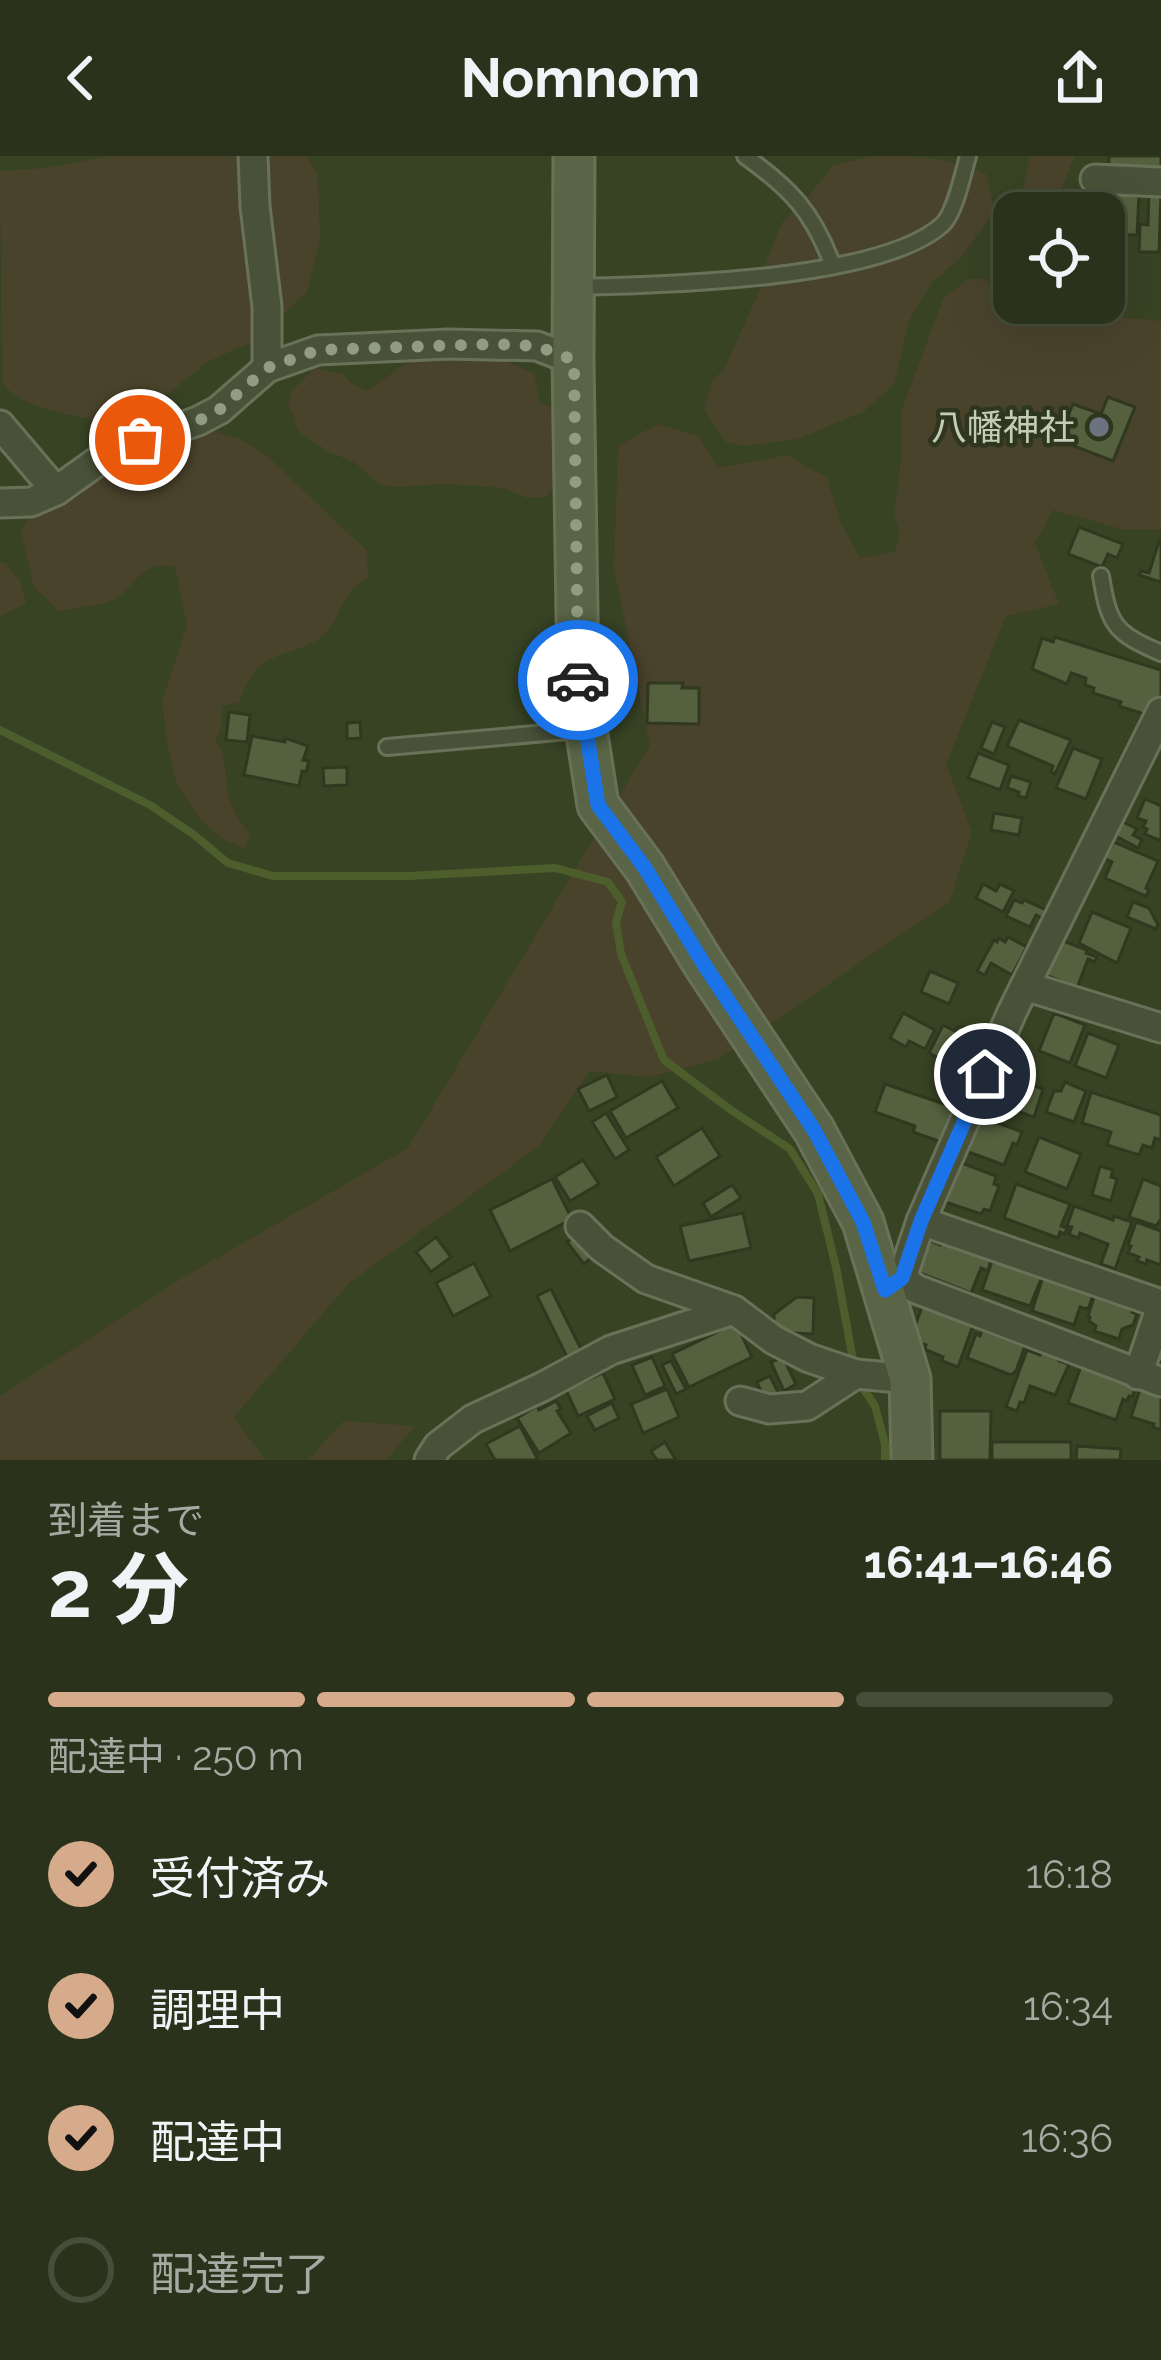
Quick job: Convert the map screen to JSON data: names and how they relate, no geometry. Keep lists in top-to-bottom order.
{
  "places": ["八幡神社"],
  "page": {
    "header": "Nomnom",
    "heading": ["2 分", "到着まで", "16:41–16:46"],
    "bar": "配達中 · 250 m",
    "list": [
      ["受付済み", "16:18"],
      ["調理中", "16:34"],
      ["配達中", "16:36"],
      "配達完了"
    ]
  }
}
